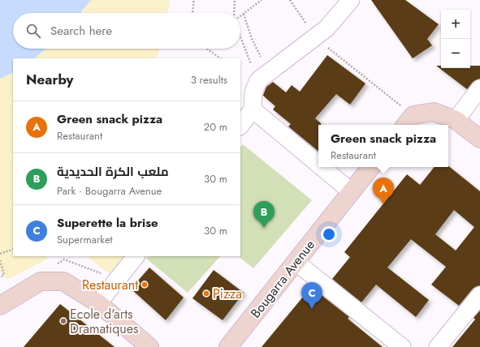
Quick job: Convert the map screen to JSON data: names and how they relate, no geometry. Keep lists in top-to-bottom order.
{
  "streets": {
    "main road": ["Bougarra Avenue"]
  },
  "places": ["Restaurant", "Pizza", "Ecole d'arts Dramatiques"],
  "page": {
    "map_buttons": ["+", "−"],
    "search": "Search here",
    "heading": ["Nearby", "3 results"],
    "list": [
      {
        "mark": "A",
        "name": "Green snack pizza",
        "note": "Restaurant",
        "value": "20 m"
      },
      {
        "mark": "B",
        "name": "ملعب الكرة الحديدية",
        "note": "Park · Bougarra Avenue",
        "value": "30 m"
      },
      {
        "mark": "C",
        "name": "Superette la brise",
        "note": "Supermarket",
        "value": "30 m"
      }
    ],
    "popup": ["Green snack pizza", "Restaurant"],
    "pins": ["A", "B", "C"]
  }
}
